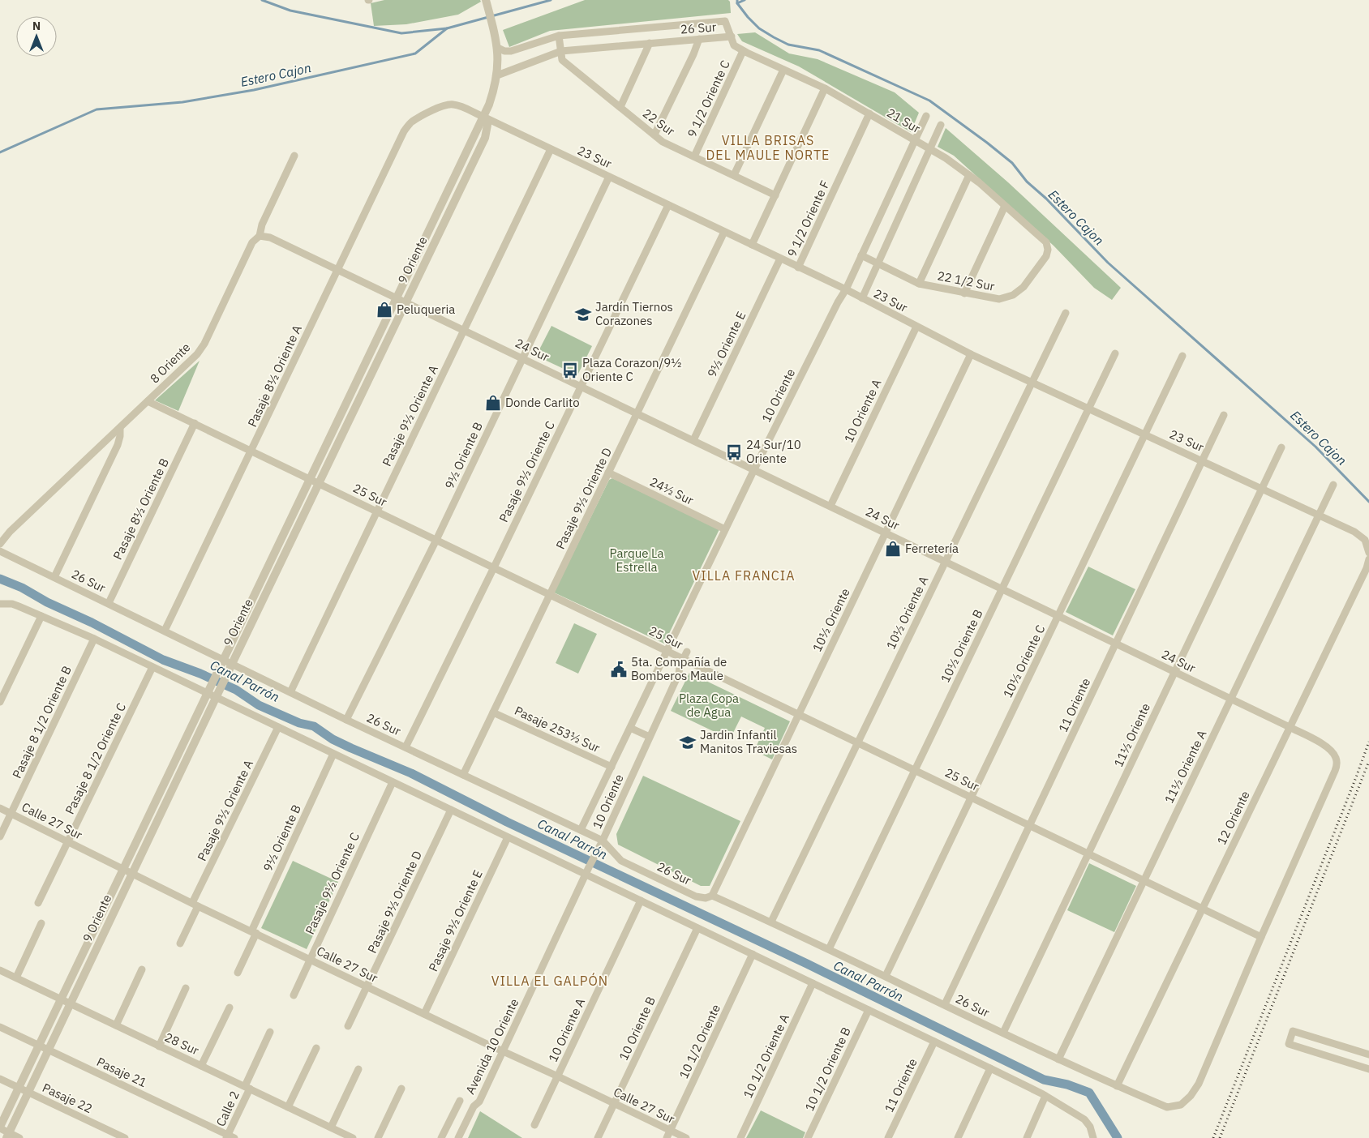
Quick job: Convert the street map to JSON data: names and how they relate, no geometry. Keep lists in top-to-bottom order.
{
  "streets": {
    "street": [
      "26 Sur",
      "9 1/2 Oriente C",
      "21 Sur",
      "22 Sur",
      "23 Sur",
      "9 1/2 Oriente F",
      "9 Oriente",
      "22 1/2 Sur",
      "9½ Oriente E",
      "24 Sur",
      "8 Oriente",
      "Pasaje 8½ Oriente A",
      "10 Oriente",
      "10 Oriente A",
      "Pasaje 9½ Oriente A",
      "9½ Oriente B",
      "Pasaje 9½ Oriente C",
      "24½ Sur",
      "25 Sur",
      "Pasaje 9½ Oriente D",
      "Pasaje 8½ Oriente B",
      "10½ Oriente A",
      "10½ Oriente",
      "10½ Oriente B",
      "10½ Oriente C",
      "11 Oriente",
      "Pasaje 8 1/2 Oriente B",
      "Pasaje 253½ Sur",
      "11½ Oriente",
      "Pasaje 8 1/2 Oriente C",
      "11½ Oriente A",
      "12 Oriente",
      "Calle 27 Sur",
      "Pasaje 9½ Oriente E",
      "10 Oriente B",
      "10 1/2 Oriente",
      "28 Sur",
      "Avenida 10 Oriente",
      "10 1/2 Oriente A",
      "10 1/2 Oriente B",
      "Pasaje 21",
      "Pasaje 22",
      "Calle 2"
    ]
  },
  "crossings": [
    ["26 Sur", "21 Sur"],
    ["26 Sur", "22 Sur"],
    ["26 Sur", "9 Oriente"],
    ["26 Sur", "24 Sur"],
    ["26 Sur", "Pasaje 8½ Oriente A"],
    ["26 Sur", "10 Oriente"],
    ["26 Sur", "Pasaje 9½ Oriente A"],
    ["26 Sur", "9½ Oriente B"],
    ["26 Sur", "Pasaje 9½ Oriente C"],
    ["26 Sur", "25 Sur"],
    ["26 Sur", "Pasaje 9½ Oriente D"],
    ["26 Sur", "Pasaje 8½ Oriente B"],
    ["26 Sur", "10½ Oriente A"],
    ["26 Sur", "10½ Oriente"],
    ["26 Sur", "10½ Oriente B"],
    ["26 Sur", "10½ Oriente C"],
    ["26 Sur", "11 Oriente"],
    ["26 Sur", "11½ Oriente"],
    ["26 Sur", "11½ Oriente A"],
    ["26 Sur", "12 Oriente"],
    ["9 1/2 Oriente C", "21 Sur"],
    ["9 1/2 Oriente C", "22 Sur"],
    ["21 Sur", "9 1/2 Oriente F"],
    ["21 Sur", "22 1/2 Sur"],
    ["21 Sur", "10 Oriente"],
    ["23 Sur", "9 1/2 Oriente F"],
    ["23 Sur", "9 Oriente"],
    ["23 Sur", "9½ Oriente E"],
    ["23 Sur", "Pasaje 8½ Oriente A"],
    ["23 Sur", "10 Oriente"],
    ["23 Sur", "10 Oriente A"],
    ["23 Sur", "Pasaje 9½ Oriente A"],
    ["23 Sur", "9½ Oriente B"],
    ["23 Sur", "Pasaje 9½ Oriente C"],
    ["23 Sur", "Pasaje 9½ Oriente D"],
    ["23 Sur", "10½ Oriente A"],
    ["23 Sur", "10½ Oriente"],
    ["23 Sur", "10½ Oriente B"],
    ["23 Sur", "10½ Oriente C"],
    ["23 Sur", "11 Oriente"],
    ["23 Sur", "11½ Oriente"],
    ["23 Sur", "11½ Oriente A"],
    ["9 Oriente", "24 Sur"],
    ["9 Oriente", "25 Sur"],
    ["9 Oriente", "Calle 27 Sur"],
    ["9 Oriente", "28 Sur"],
    ["9 Oriente", "Pasaje 21"],
    ["9 Oriente", "Pasaje 22"],
    ["22 1/2 Sur", "10 Oriente"],
    ["9½ Oriente E", "24 Sur"],
    ["24 Sur", "8 Oriente"],
    ["24 Sur", "Pasaje 8½ Oriente A"],
    ["24 Sur", "10 Oriente"],
    ["24 Sur", "10 Oriente A"],
    ["24 Sur", "Pasaje 9½ Oriente A"],
    ["24 Sur", "9½ Oriente B"],
    ["24 Sur", "Pasaje 9½ Oriente C"],
    ["24 Sur", "25 Sur"],
    ["24 Sur", "Pasaje 9½ Oriente D"],
    ["24 Sur", "10½ Oriente A"],
    ["24 Sur", "10½ Oriente"],
    ["24 Sur", "10½ Oriente B"],
    ["24 Sur", "10½ Oriente C"],
    ["24 Sur", "11 Oriente"],
    ["24 Sur", "11½ Oriente"],
    ["24 Sur", "11½ Oriente A"],
    ["24 Sur", "12 Oriente"],
    ["8 Oriente", "25 Sur"],
    ["Pasaje 8½ Oriente A", "25 Sur"],
    ["10 Oriente", "24½ Sur"],
    ["10 Oriente", "25 Sur"],
    ["10 Oriente", "Pasaje 253½ Sur"],
    ["10 Oriente", "Avenida 10 Oriente"],
    ["10 Oriente A", "Calle 27 Sur"],
    ["Pasaje 9½ Oriente A", "25 Sur"],
    ["Pasaje 9½ Oriente A", "Calle 27 Sur"],
    ["9½ Oriente B", "25 Sur"],
    ["9½ Oriente B", "Calle 27 Sur"],
    ["Pasaje 9½ Oriente C", "25 Sur"],
    ["Pasaje 9½ Oriente C", "Calle 27 Sur"],
    ["24½ Sur", "Pasaje 9½ Oriente D"],
    ["25 Sur", "Pasaje 9½ Oriente D"],
    ["25 Sur", "Pasaje 8½ Oriente B"],
    ["25 Sur", "10½ Oriente A"],
    ["25 Sur", "10½ Oriente"],
    ["25 Sur", "10½ Oriente B"],
    ["25 Sur", "10½ Oriente C"],
    ["25 Sur", "11 Oriente"],
    ["25 Sur", "11½ Oriente"],
    ["25 Sur", "11½ Oriente A"],
    ["25 Sur", "12 Oriente"],
    ["Pasaje 9½ Oriente D", "Pasaje 253½ Sur"],
    ["Pasaje 9½ Oriente D", "Calle 27 Sur"],
    ["Pasaje 8 1/2 Oriente B", "Calle 27 Sur"],
    ["Pasaje 8 1/2 Oriente C", "Calle 27 Sur"],
    ["Calle 27 Sur", "Pasaje 9½ Oriente E"],
    ["Calle 27 Sur", "10 Oriente B"],
    ["Calle 27 Sur", "10 1/2 Oriente"],
    ["Calle 27 Sur", "Avenida 10 Oriente"],
    ["28 Sur", "Calle 2"],
    ["Pasaje 21", "Calle 2"]
  ],
  "districts": ["VILLA BRISAS DEL MAULE NORTE", "VILLA FRANCIA", "VILLA EL GALPÓN"],
  "water": ["Estero Cajon", "Canal Parrón"],
  "parks": ["Parque La Estrella", "Plaza Copa de Agua"],
  "places": {
    "shop": ["Peluqueria", "Donde Carlito", "Ferretería"],
    "school or university": ["Jardín Tiernos Corazones", "Jardin Infantil Manitos Traviesas"],
    "bus stop": ["Plaza Corazon/9½ Oriente C", "24 Sur/10 Oriente"],
    "public building": ["5ta. Compañía de Bomberos Maule"]
  },
  "north": "top"
}
